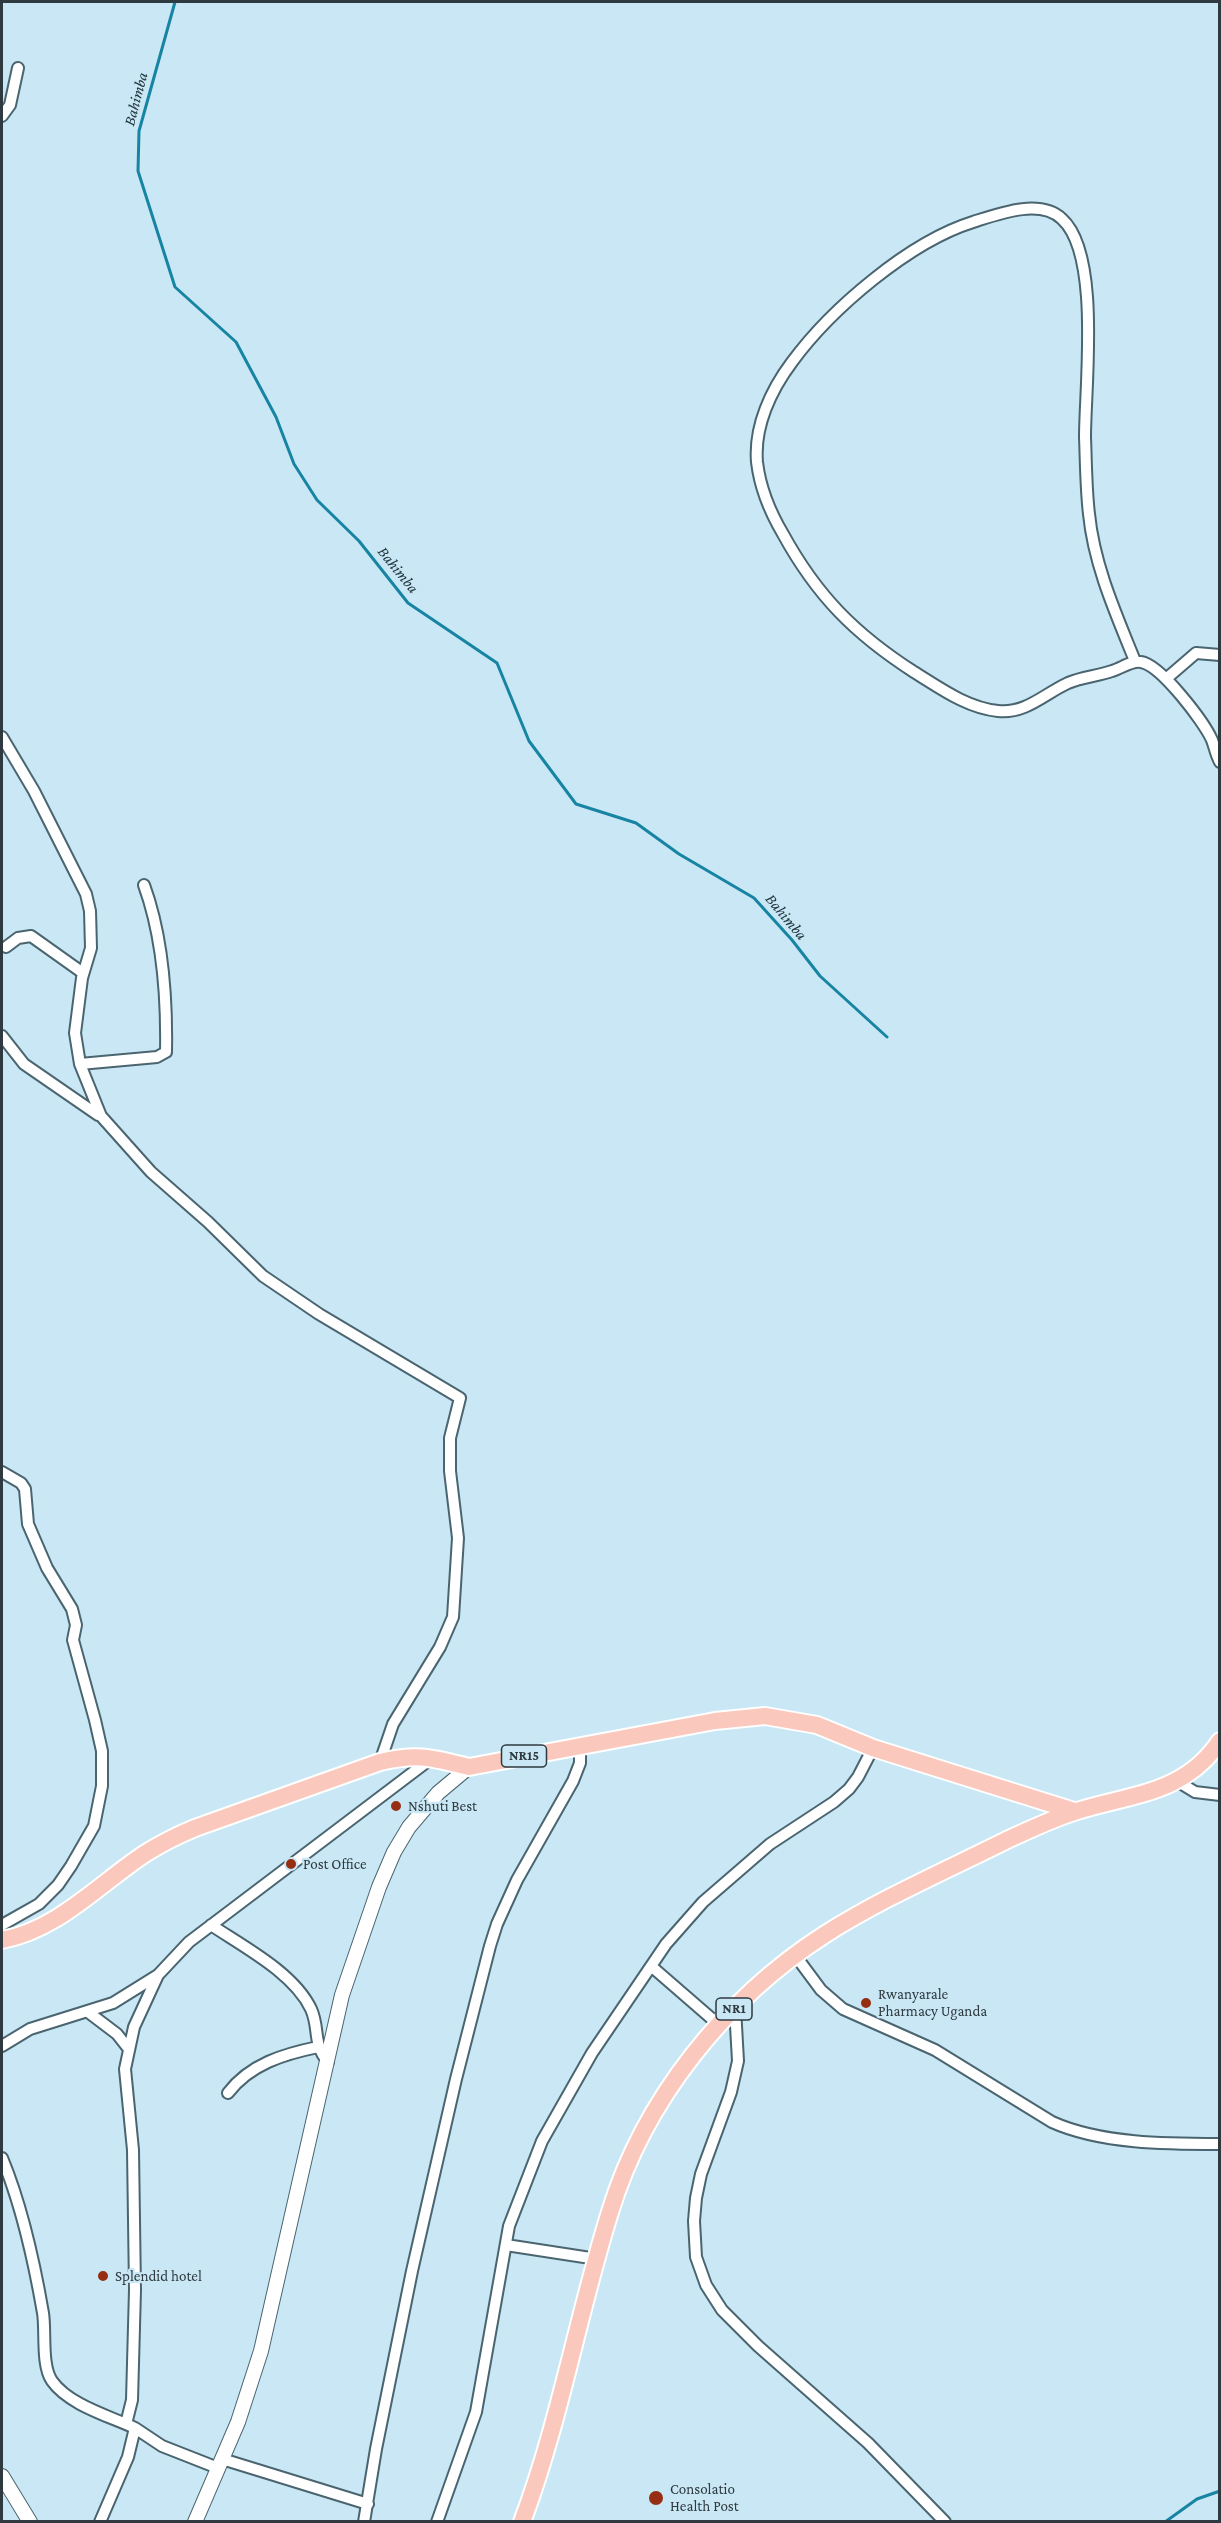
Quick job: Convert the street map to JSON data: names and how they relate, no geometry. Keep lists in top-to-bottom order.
{
  "streets": {
    "highway": ["NR15", "NR1"]
  },
  "crossings": [
    ["NR15", "NR1"]
  ],
  "water": ["Bahimba"],
  "places": [
    "Nshuti Best",
    "Post Office",
    "Rwanyarale Pharmacy Uganda",
    "Splendid hotel",
    "Consolatio Health Post"
  ]
}
